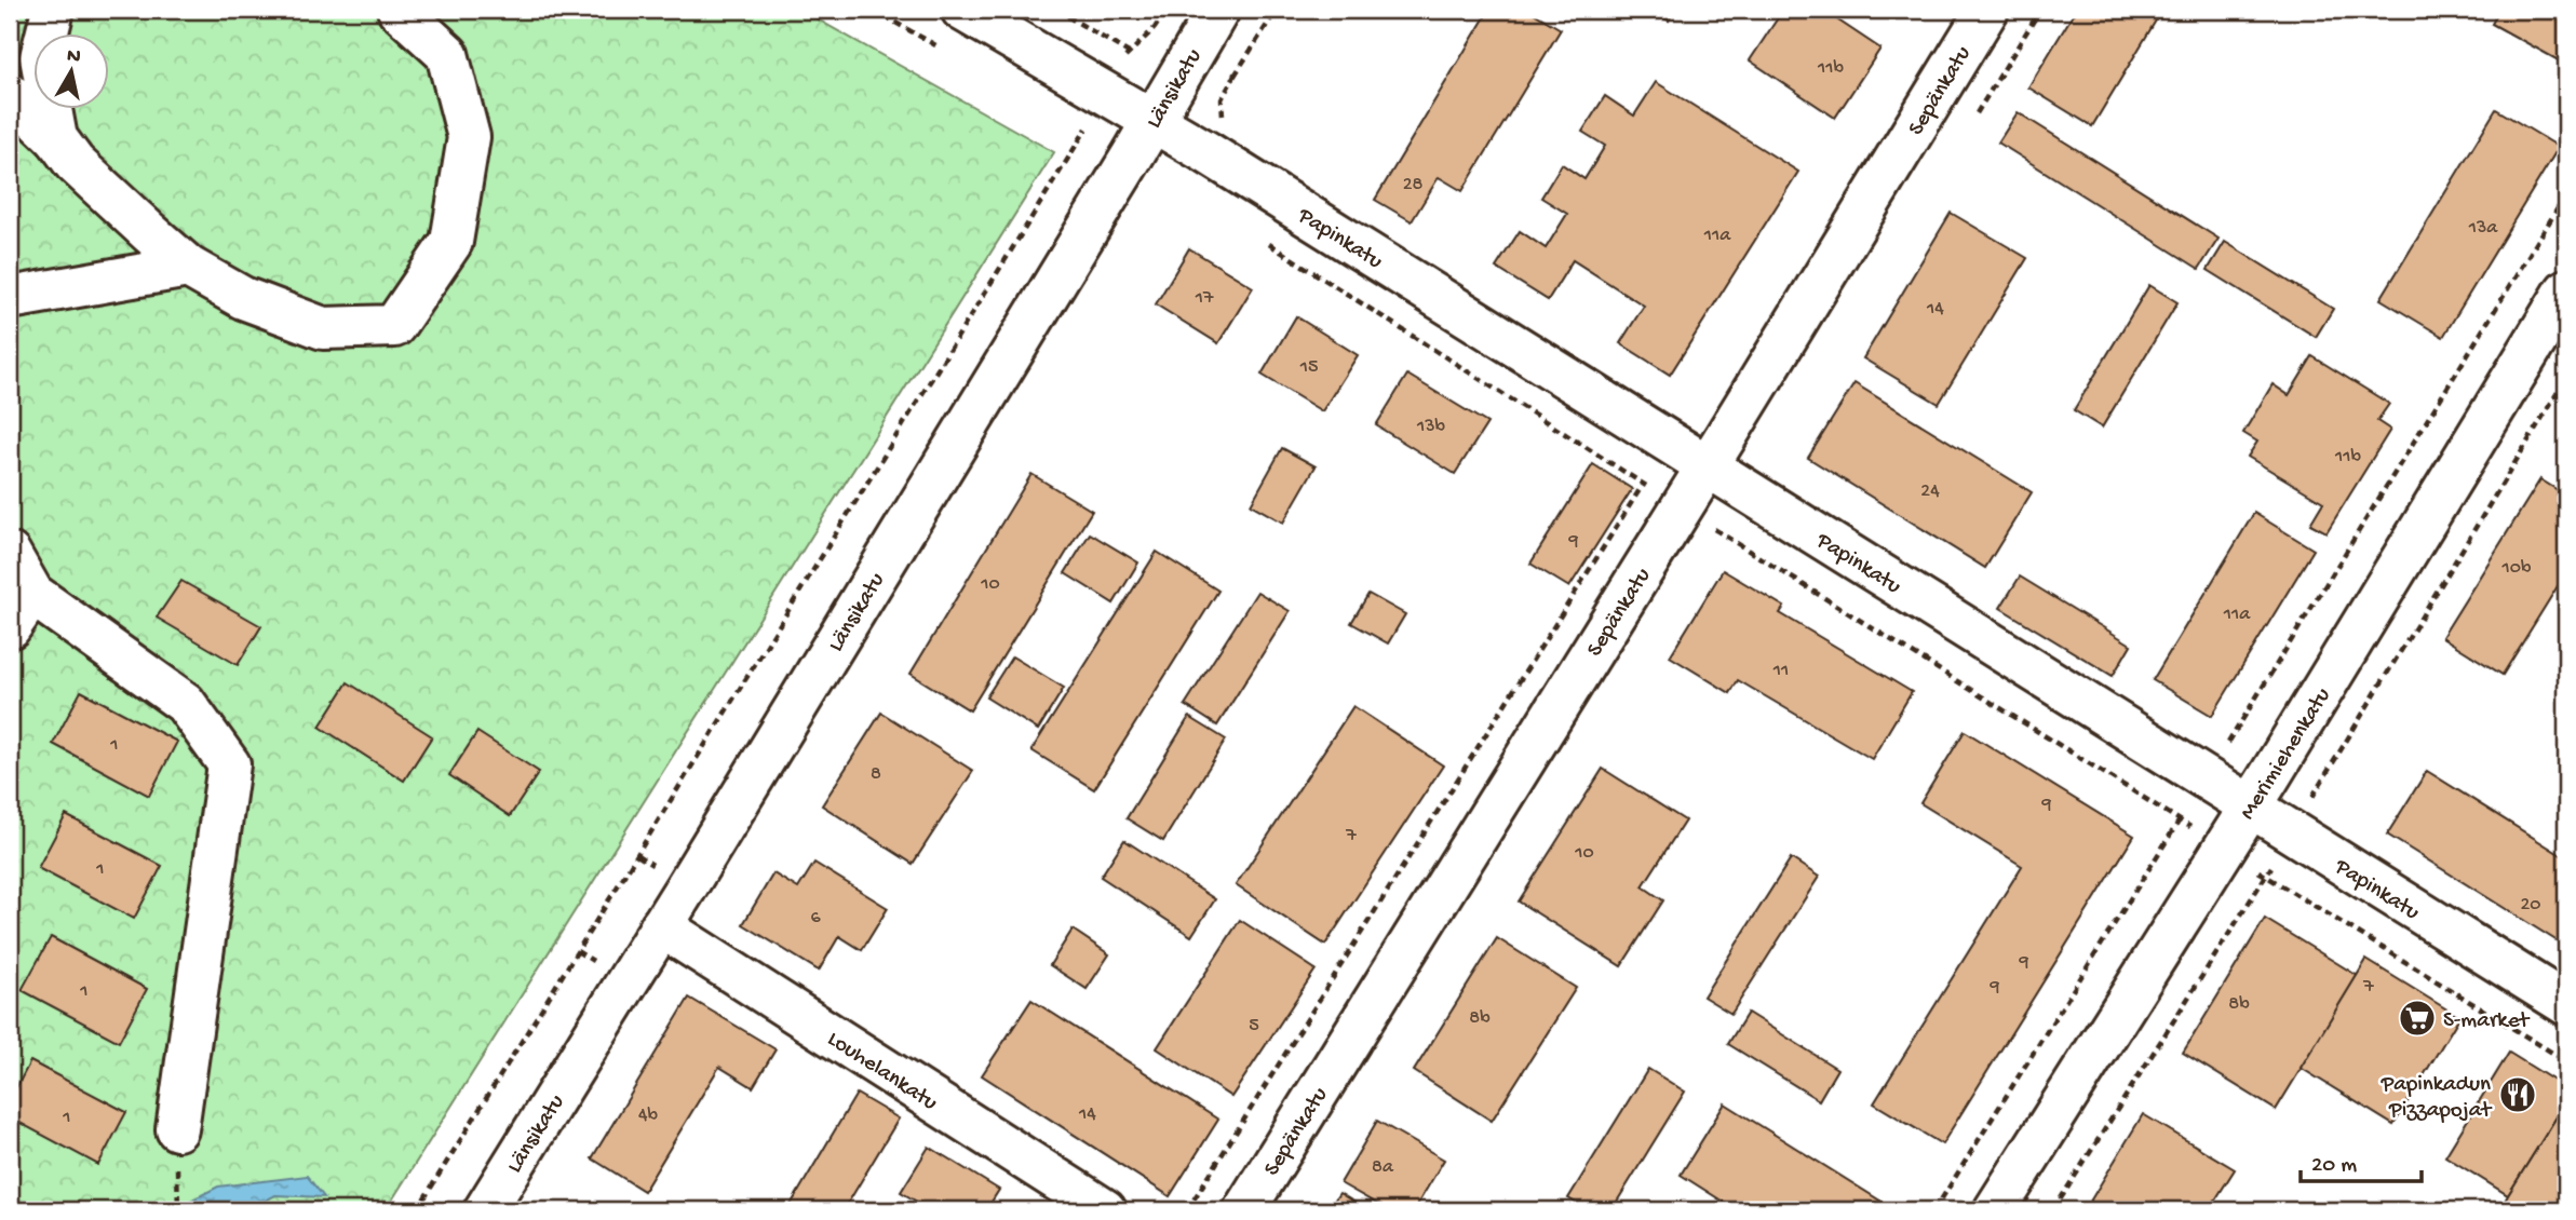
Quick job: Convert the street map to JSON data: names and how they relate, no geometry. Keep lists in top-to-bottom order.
{
  "streets": {
    "street": [
      "Länsikatu",
      "Sepänkatu",
      "Papinkatu",
      "Merimiehenkatu",
      "Louhelankatu"
    ]
  },
  "crossings": [
    ["Länsikatu", "Papinkatu"],
    ["Länsikatu", "Louhelankatu"],
    ["Sepänkatu", "Papinkatu"],
    ["Papinkatu", "Merimiehenkatu"]
  ],
  "places": {
    "supermarket": ["S-market"],
    "restaurant": ["Papinkadun Pizzapojat"]
  },
  "house_numbers": [
    "11b",
    "28",
    "13a",
    "11a",
    "17",
    "14",
    "15",
    "13b",
    "11b",
    "24",
    "9",
    "10b",
    "10",
    "11a",
    "11",
    "1",
    "8",
    "9",
    "7",
    "10",
    "1",
    "20",
    "6",
    "9",
    "9",
    "7",
    "1",
    "8b",
    "8b",
    "5",
    "14",
    "4b",
    "1",
    "8a"
  ],
  "scale_bar": "20 m",
  "north": "top"
}
